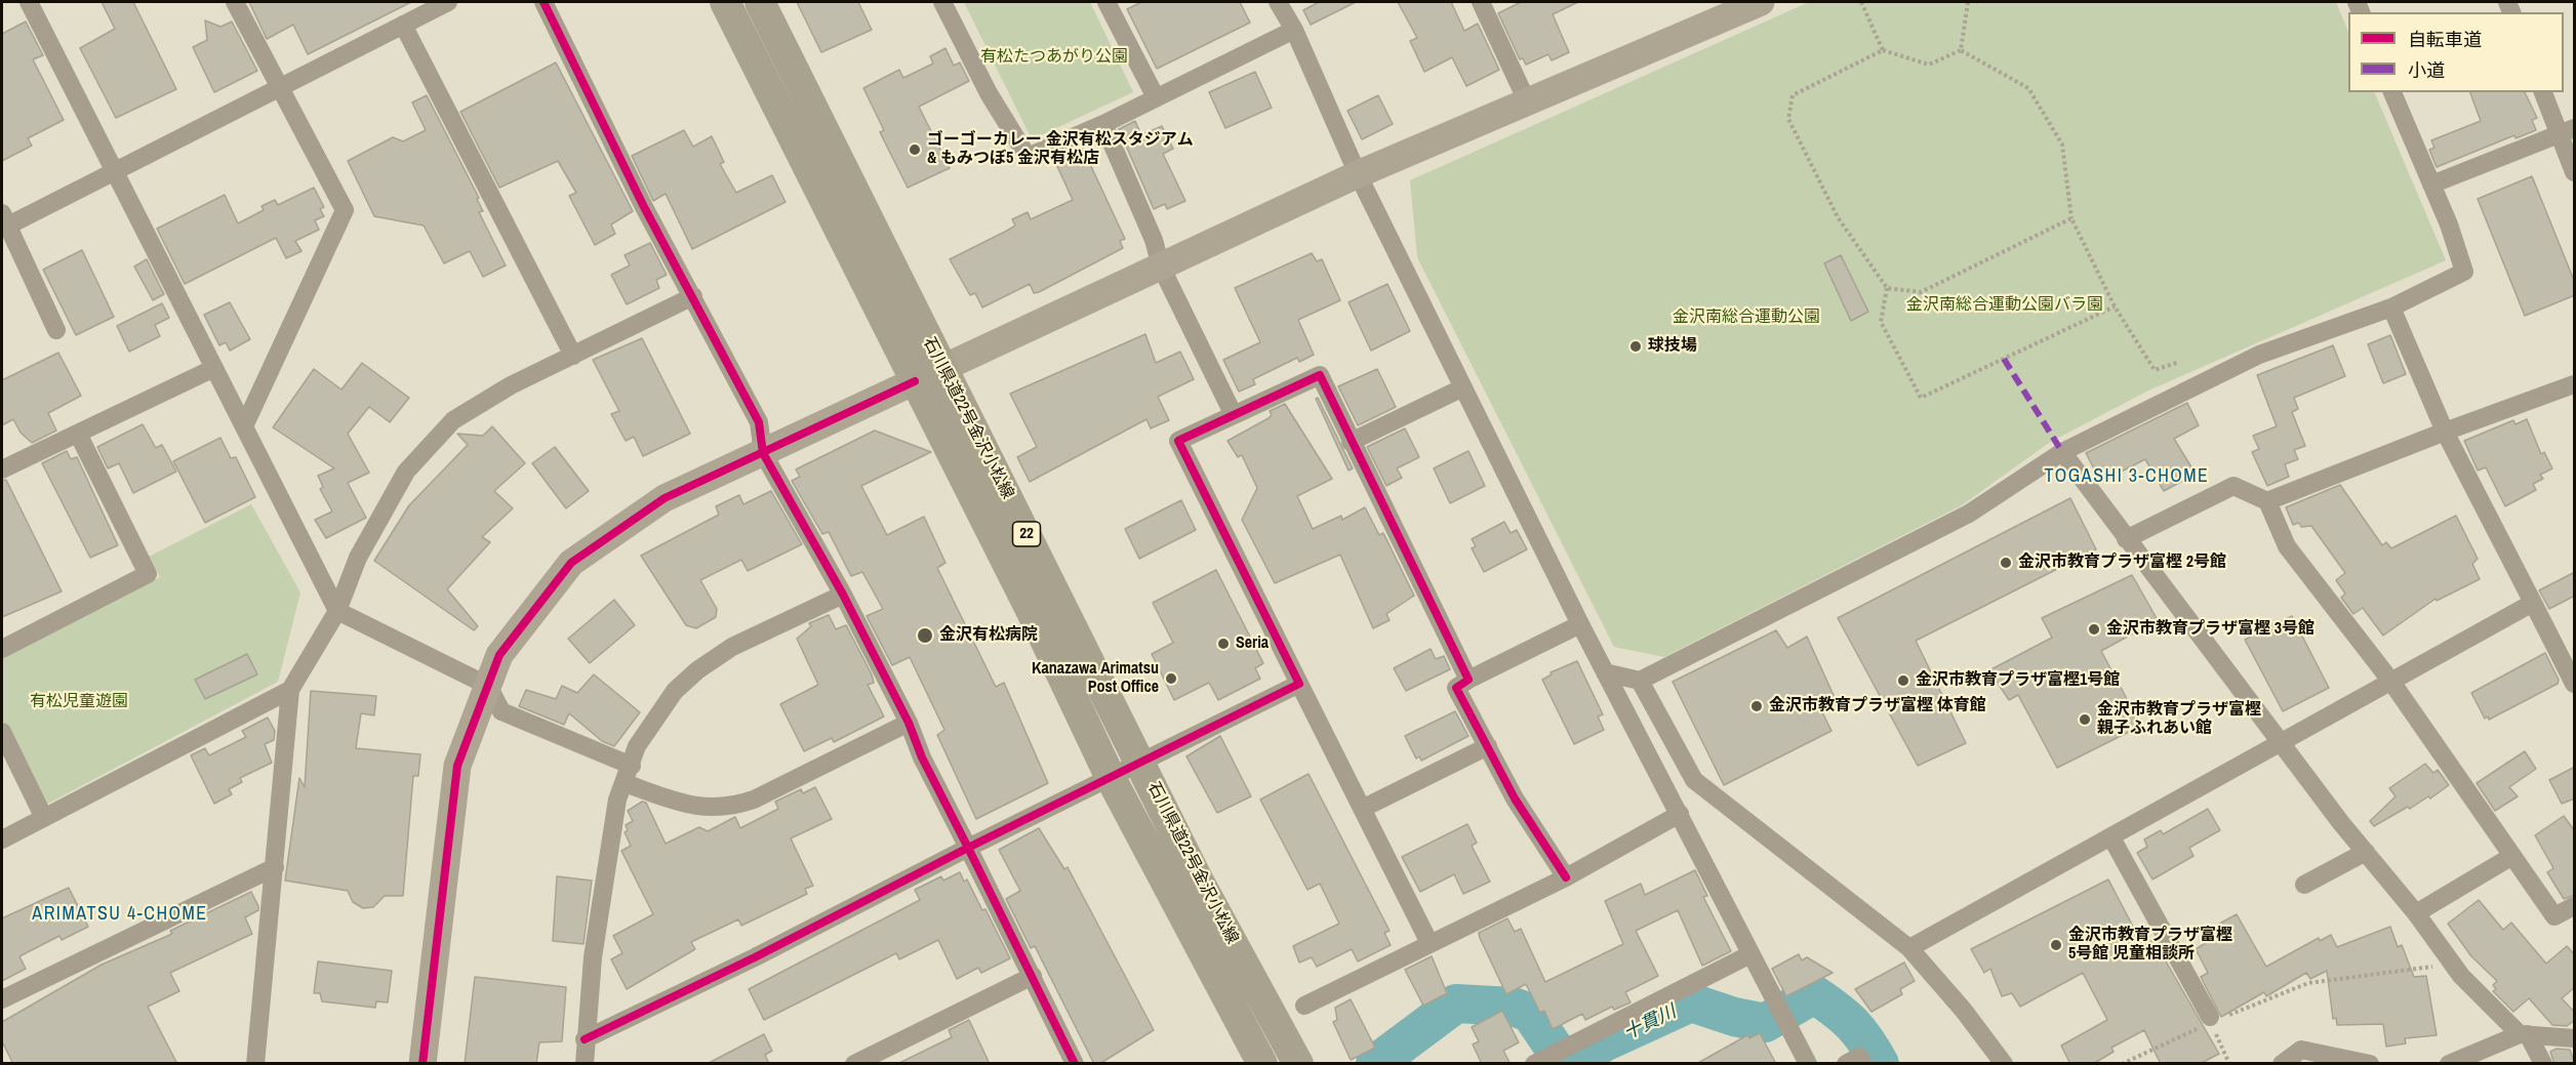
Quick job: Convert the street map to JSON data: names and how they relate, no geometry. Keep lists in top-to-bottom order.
{
  "streets": {
    "main road": ["石川県道22号金沢小松線", "22"]
  },
  "districts": ["TOGASHI 3-CHOME", "ARIMATSU 4-CHOME"],
  "water": ["十貫川"],
  "parks": [
    "有松たつあがり公園",
    "金沢南総合運動公園バラ園",
    "金沢南総合運動公園",
    "有松児童遊園"
  ],
  "places": [
    "ゴーゴーカレー 金沢有松スタジアム & もみつぼ5 金沢有松店",
    "球技場",
    "金沢市教育プラザ富樫 2号館",
    "金沢市教育プラザ富樫 3号館",
    "金沢有松病院",
    "Seria",
    "Kanazawa Arimatsu Post Office",
    "金沢市教育プラザ富樫1号館",
    "金沢市教育プラザ富樫 体育館",
    "金沢市教育プラザ富樫 親子ふれあい館",
    "金沢市教育プラザ富樫 5号館 児童相談所"
  ],
  "legend": ["自転車道", "小道"]
}
